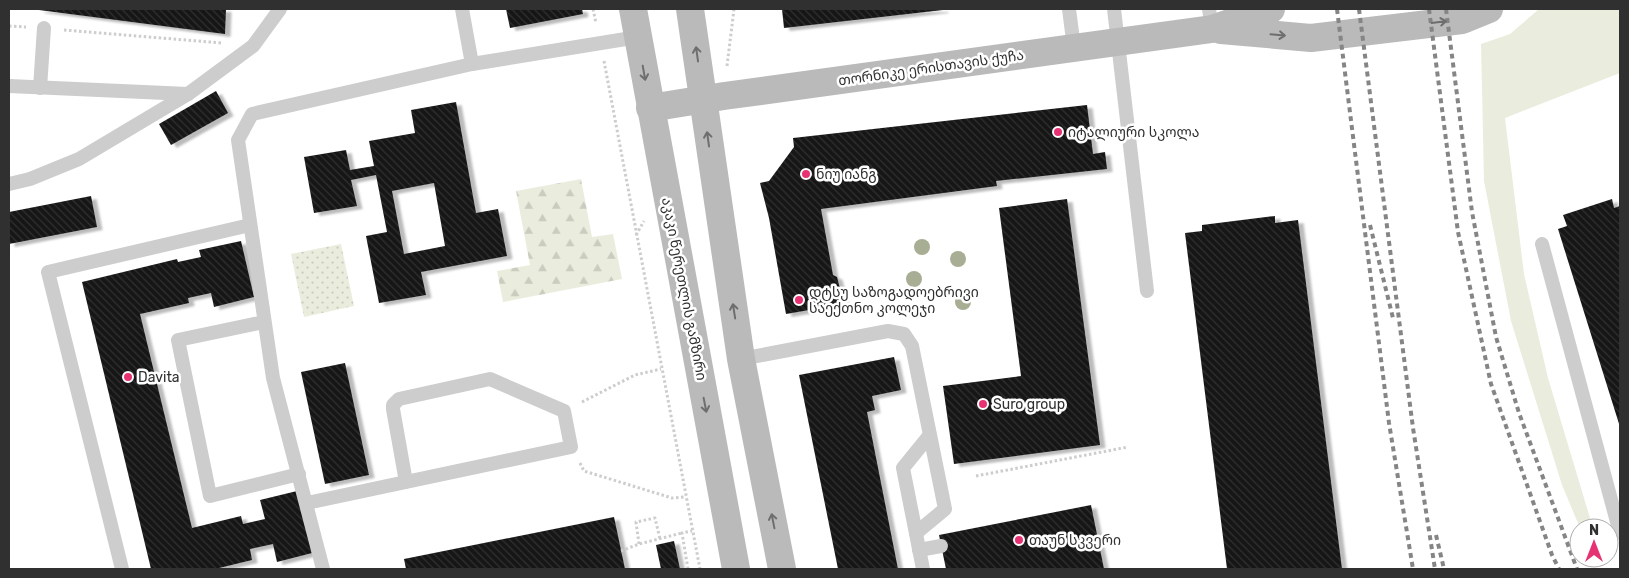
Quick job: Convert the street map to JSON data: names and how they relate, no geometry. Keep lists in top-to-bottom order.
{
  "streets": {
    "main road": ["თორნიკე ერისთავის ქუჩა", "აკაკი წერეთლის გამზირი"]
  },
  "crossings": [
    ["თორნიკე ერისთავის ქუჩა", "აკაკი წერეთლის გამზირი"]
  ],
  "places": [
    "იტალიური სკოლა",
    "ნიუ იანგ",
    "დტსუ საზოგადოებრივი საექთნო კოლეჯი",
    "Davita",
    "Suro group",
    "თაუნ სკვერი"
  ],
  "north": "top"
}
